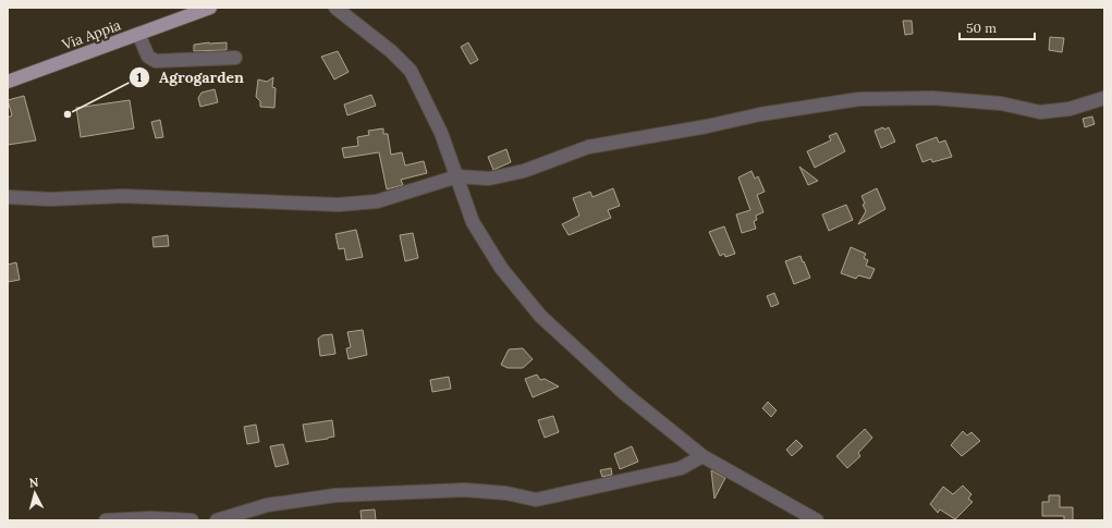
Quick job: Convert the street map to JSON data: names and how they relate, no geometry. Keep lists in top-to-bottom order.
{
  "streets": {
    "main road": ["Via Appia"]
  },
  "places": ["Agrogarden"],
  "scale_bar": "50 m",
  "north": "top"
}
